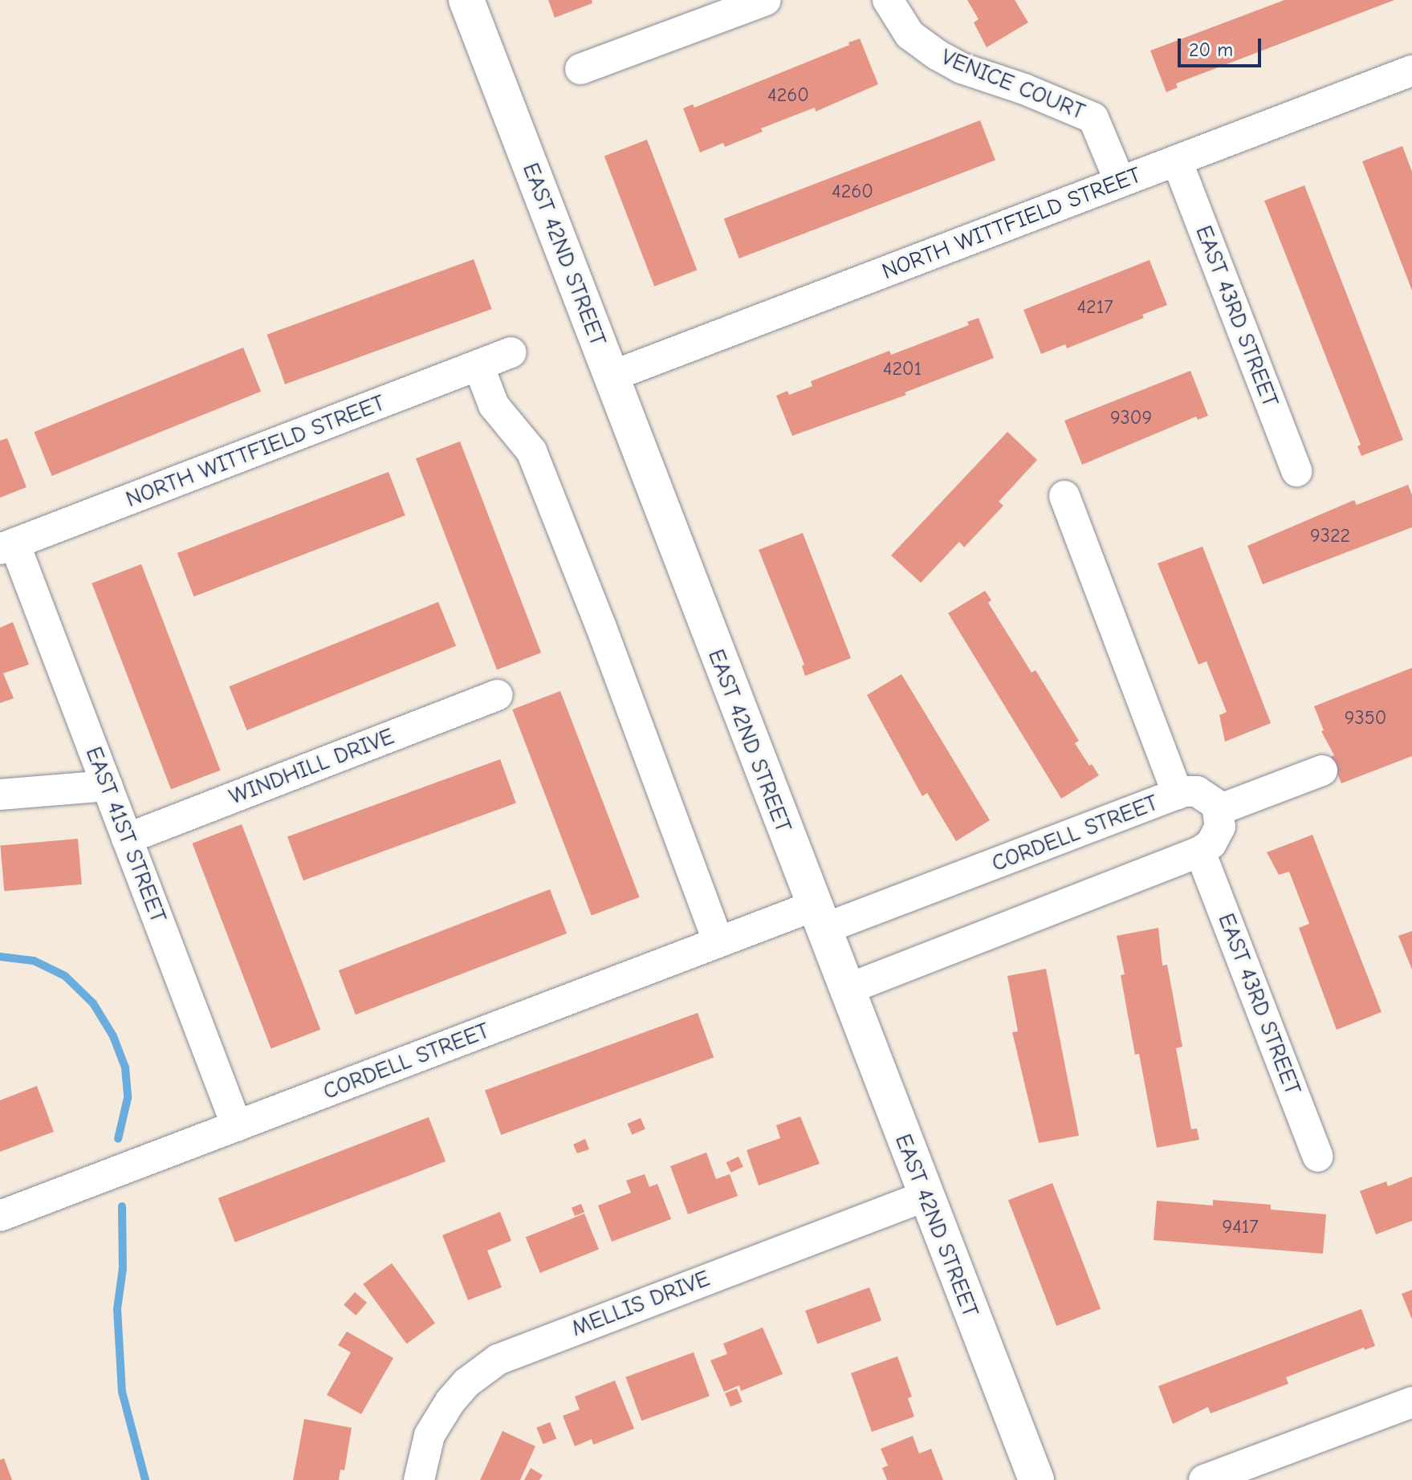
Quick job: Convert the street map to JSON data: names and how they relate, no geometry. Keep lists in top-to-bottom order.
{
  "streets": {
    "street": [
      "VENICE COURT",
      "NORTH WITTFIELD STREET",
      "EAST 42ND STREET",
      "EAST 43RD STREET",
      "WINDHILL DRIVE",
      "CORDELL STREET",
      "EAST 41ST STREET",
      "MELLIS DRIVE"
    ]
  },
  "crossings": [
    ["VENICE COURT", "NORTH WITTFIELD STREET"],
    ["NORTH WITTFIELD STREET", "EAST 42ND STREET"],
    ["NORTH WITTFIELD STREET", "EAST 43RD STREET"],
    ["NORTH WITTFIELD STREET", "EAST 41ST STREET"],
    ["EAST 42ND STREET", "CORDELL STREET"],
    ["EAST 42ND STREET", "MELLIS DRIVE"],
    ["WINDHILL DRIVE", "EAST 41ST STREET"],
    ["CORDELL STREET", "EAST 41ST STREET"]
  ],
  "house_numbers": [
    "4260",
    "4260",
    "4217",
    "4201",
    "9309",
    "9322",
    "9350",
    "9417"
  ],
  "scale_bar": "20 m"
}
